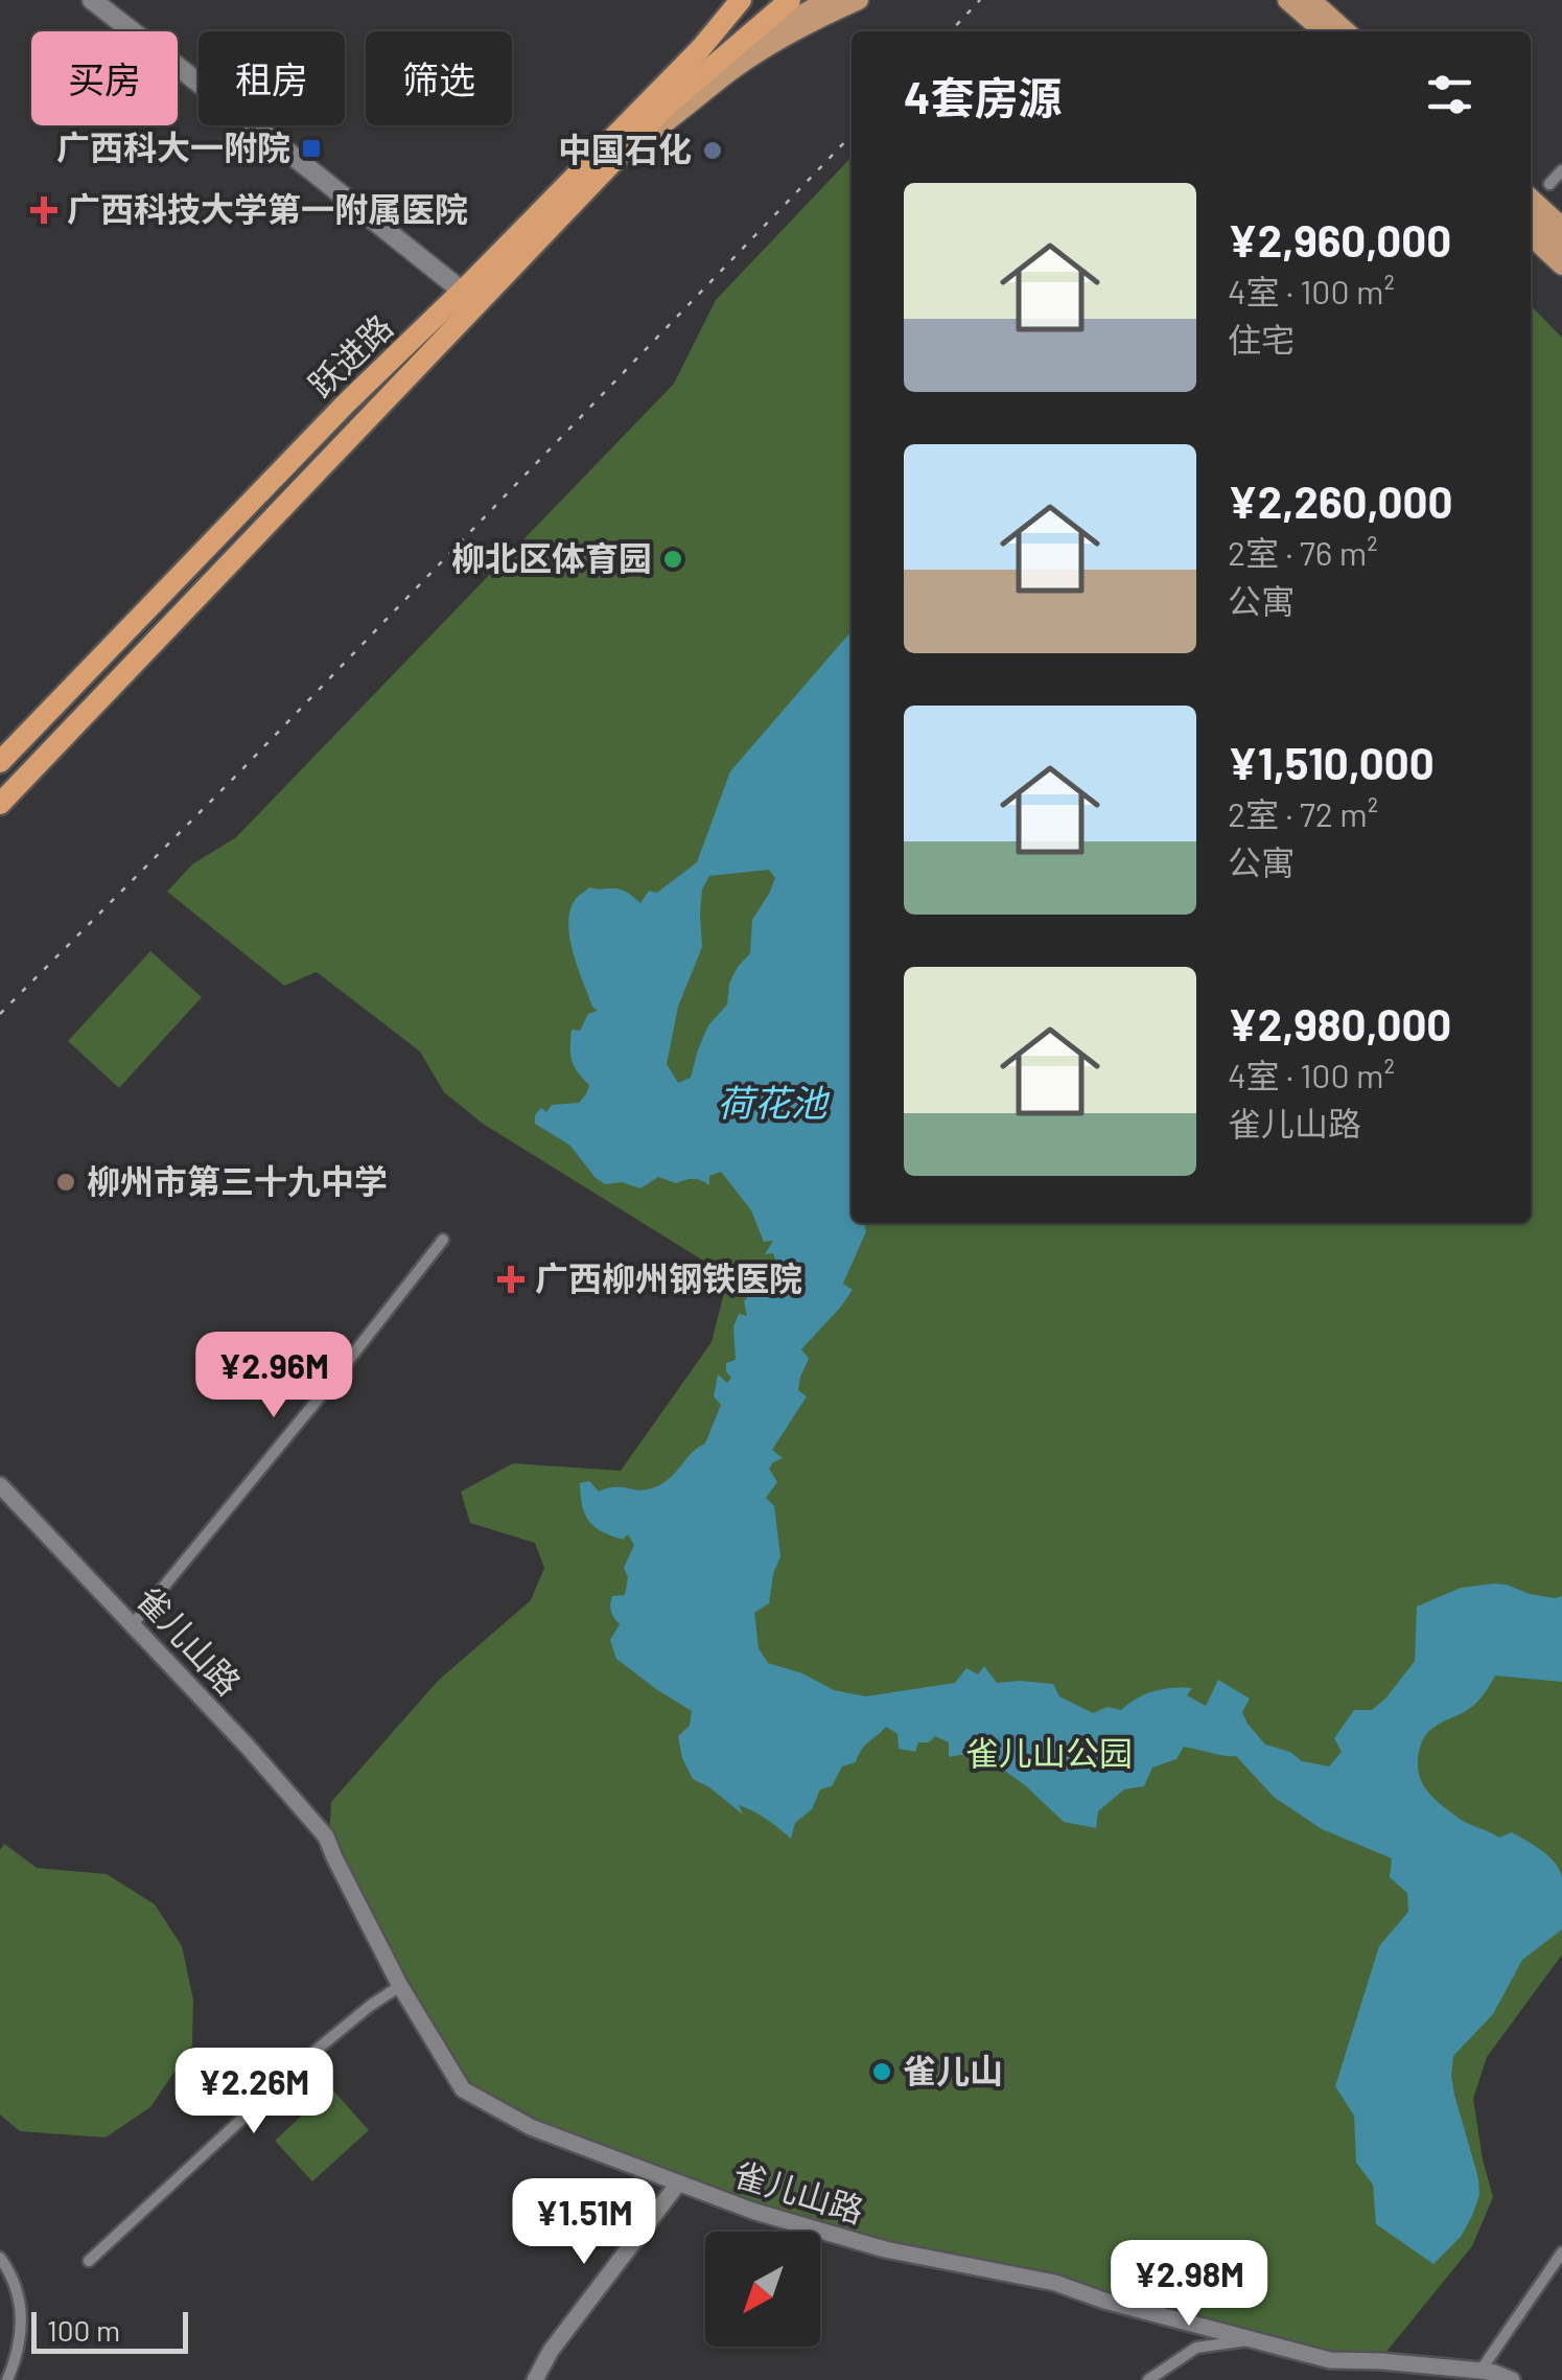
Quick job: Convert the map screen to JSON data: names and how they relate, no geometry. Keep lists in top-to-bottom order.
{
  "streets": {
    "highway": ["跃进路"],
    "street": ["雀儿山路"]
  },
  "water": ["荷花池"],
  "parks": ["雀儿山公园"],
  "places": {
    "transit": ["广西科大一附院"],
    "other": [
      "中国石化",
      "柳北区体育园",
      "柳州市第三十九中学",
      "雀儿山"
    ],
    "health": ["广西科技大学第一附属医院", "广西柳州钢铁医院"]
  },
  "scale_bar": "100 m",
  "north": "bottom left",
  "page": {
    "chip": ["买房", "租房", "筛选"],
    "heading": "4套房源",
    "list": [
      {
        "name": "¥2,960,000",
        "note": "4室 · 100 m² · 住宅"
      },
      {
        "name": "¥2,260,000",
        "note": "2室 · 76 m² · 公寓"
      },
      {
        "name": "¥1,510,000",
        "note": "2室 · 72 m² · 公寓"
      },
      {
        "name": "¥2,980,000",
        "note": "4室 · 100 m² · 雀儿山路"
      }
    ],
    "price": [
      "¥2.96M",
      "¥2.26M",
      "¥1.51M",
      "¥2.98M"
    ],
    "scale": "100 m"
  }
}
